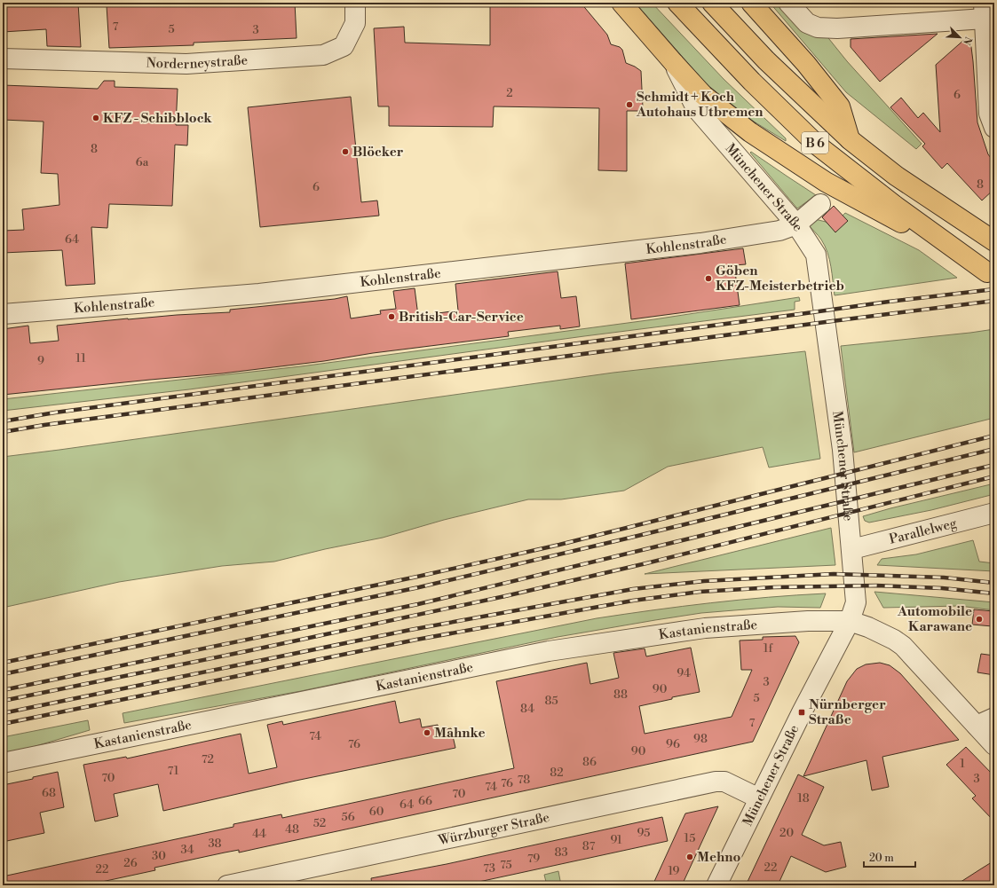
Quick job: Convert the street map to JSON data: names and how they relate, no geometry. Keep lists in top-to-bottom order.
{
  "streets": {
    "main road": ["B 6"],
    "street": [
      "Norderneystraße",
      "Münchener Straße",
      "Kohlenstraße",
      "Parallelweg",
      "Kastanienstraße",
      "Würzburger Straße"
    ]
  },
  "crossings": [
    ["B 6", "Münchener Straße"],
    ["Münchener Straße", "Kohlenstraße"],
    ["Münchener Straße", "Parallelweg"],
    ["Münchener Straße", "Kastanienstraße"],
    ["Münchener Straße", "Würzburger Straße"]
  ],
  "places": {
    "other": [
      "Schmidt + Koch Autohaus Utbremen",
      "KFZ - Schibblock",
      "Blöcker",
      "Göben KFZ-Meisterbetrieb",
      "British-Car-Service",
      "Automobile Karawane",
      "Mahnke",
      "Mehno"
    ],
    "transit": ["Nürnberger Straße"]
  },
  "house_numbers": [
    "7",
    "5",
    "3",
    "2",
    "6",
    "8",
    "6a",
    "8",
    "6",
    "64",
    "11",
    "9",
    "1f",
    "94",
    "3",
    "90",
    "88",
    "5",
    "85",
    "84",
    "7",
    "74",
    "98",
    "76",
    "96",
    "90",
    "72",
    "86",
    "1",
    "71",
    "82",
    "70",
    "3",
    "78",
    "76",
    "74",
    "68",
    "70",
    "18",
    "66",
    "64",
    "60",
    "56",
    "52",
    "48",
    "95",
    "20",
    "44",
    "15",
    "91",
    "38",
    "87",
    "34",
    "83",
    "30",
    "79",
    "26",
    "75",
    "22",
    "73",
    "22",
    "19"
  ],
  "scale_bar": "20 m",
  "north": "bottom right"
}
